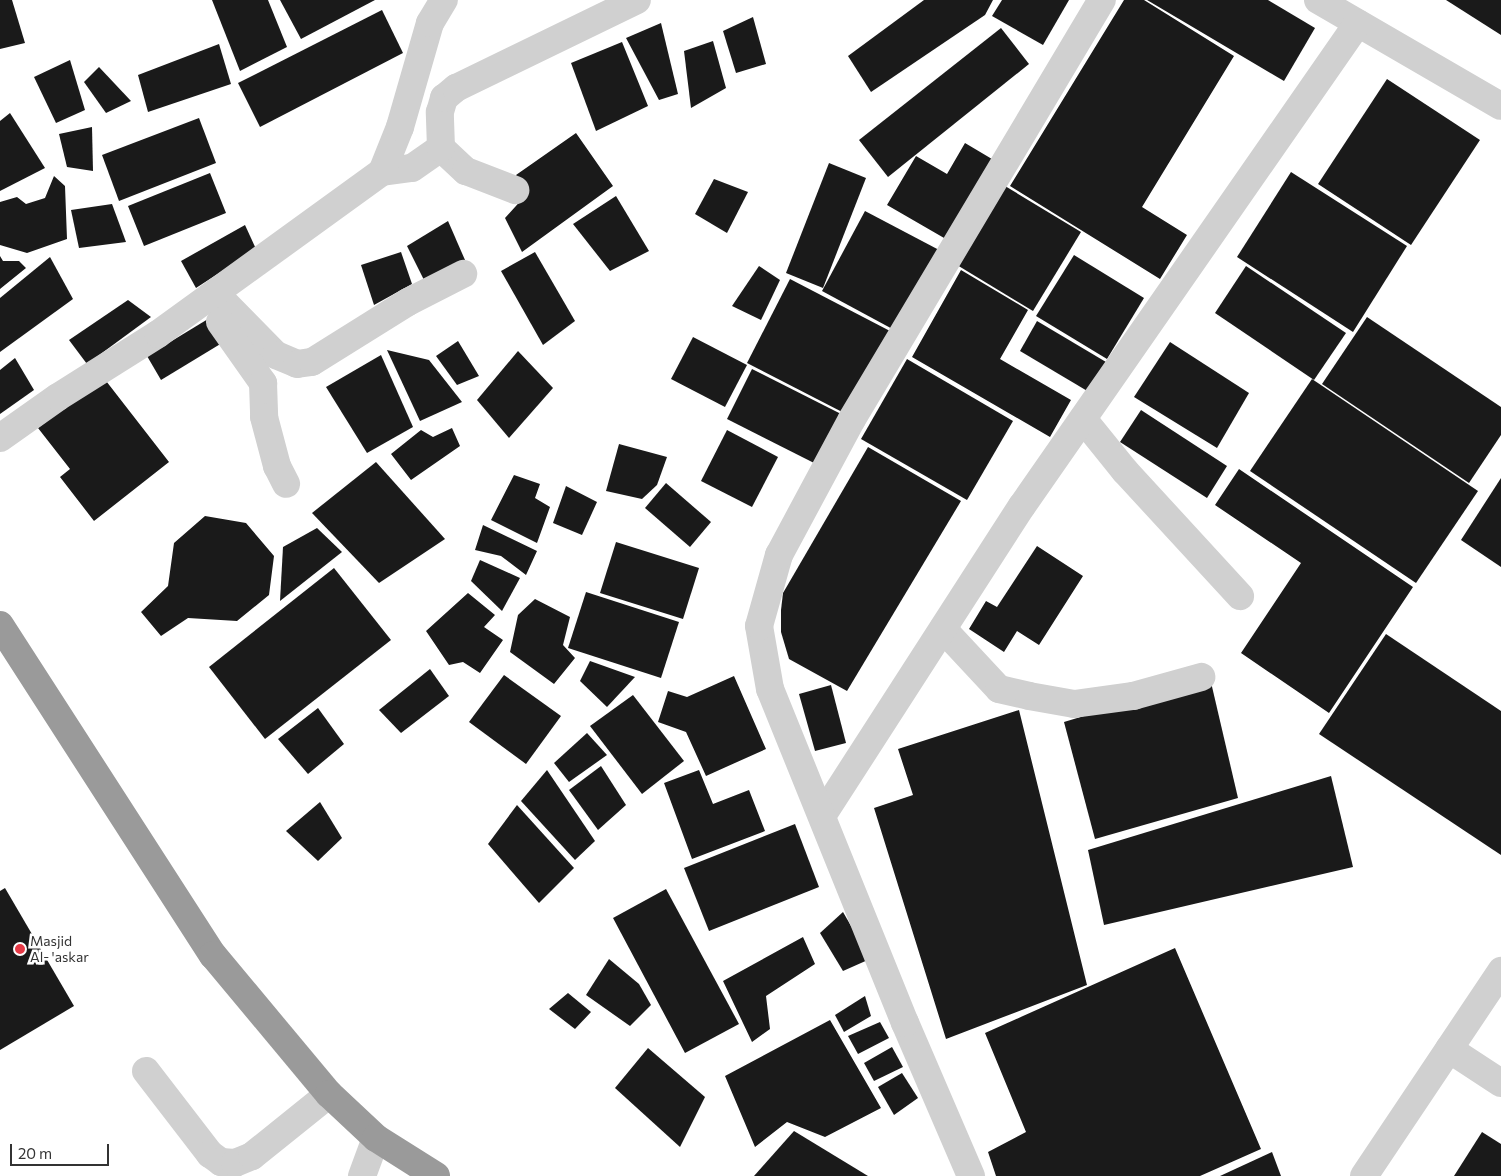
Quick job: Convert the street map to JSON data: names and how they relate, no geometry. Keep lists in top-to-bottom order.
{
  "places": ["Masjid Al- 'askar"],
  "scale_bar": "20 m"
}
